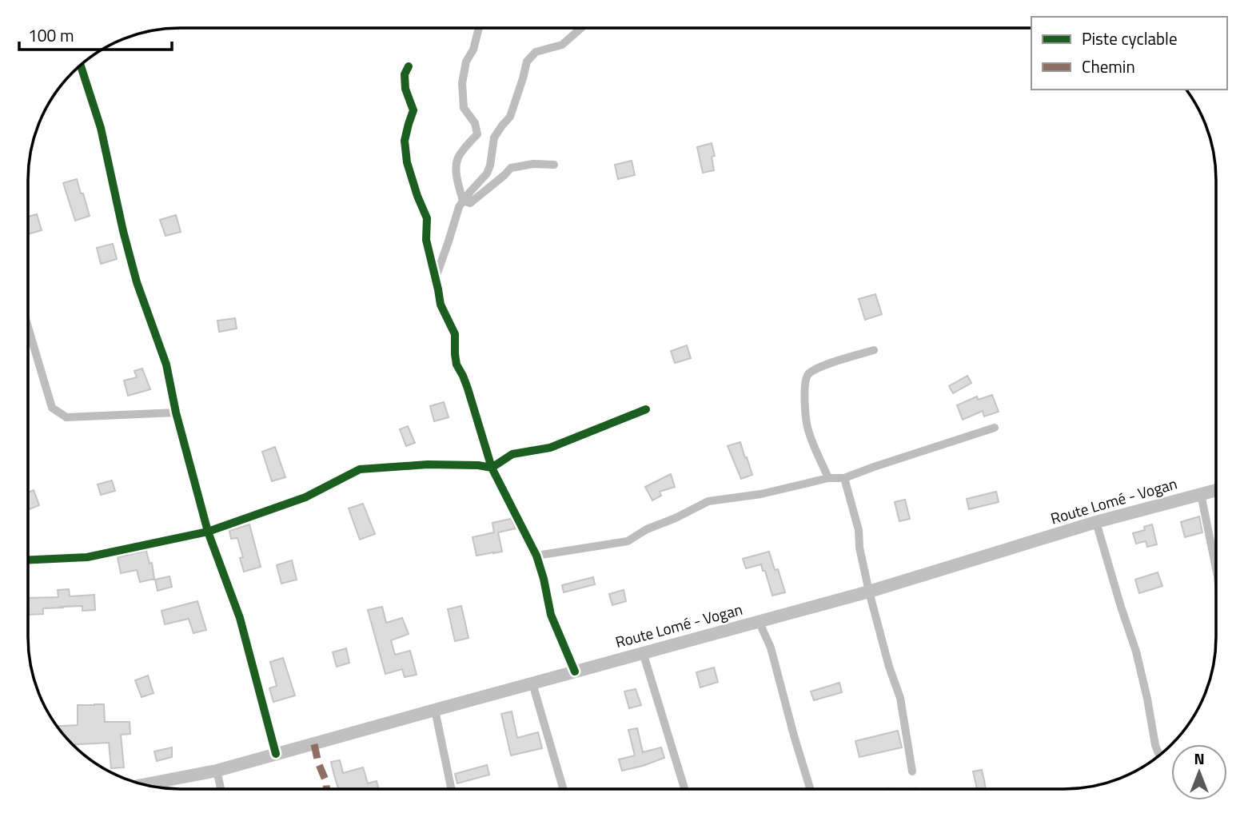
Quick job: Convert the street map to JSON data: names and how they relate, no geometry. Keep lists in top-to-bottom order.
{
  "streets": {
    "main road": ["Route Lomé - Vogan"]
  },
  "legend": ["Piste cyclable", "Chemin"],
  "scale_bar": "100 m",
  "north": "top"
}
